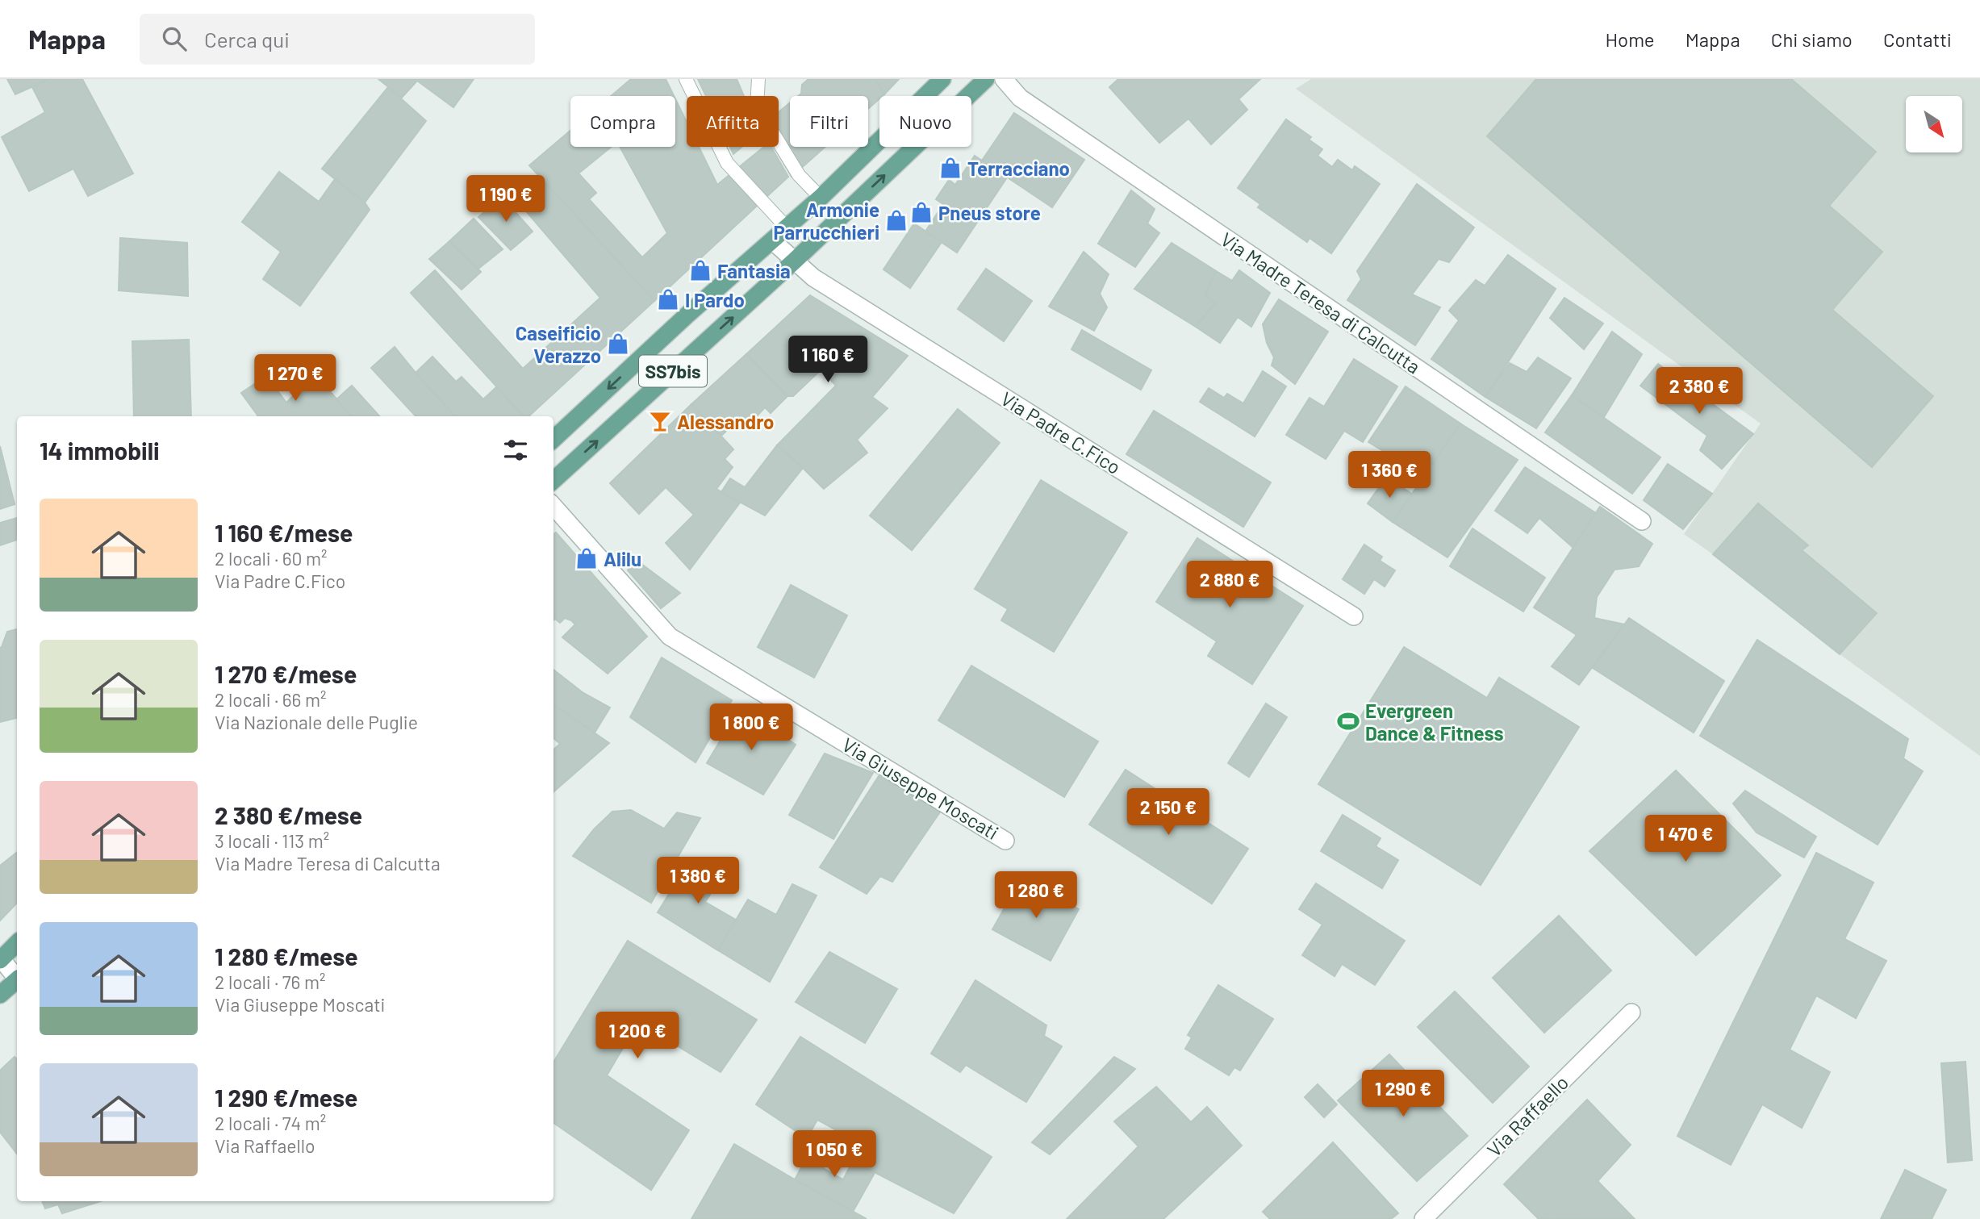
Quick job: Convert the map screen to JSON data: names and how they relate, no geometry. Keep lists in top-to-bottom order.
{
  "streets": {
    "main road": ["SS7bis"],
    "street": [
      "Via Madre Teresa di Calcutta",
      "Via Padre C.Fico",
      "Via Giuseppe Moscati",
      "Via Raffaello"
    ]
  },
  "crossings": [
    ["SS7bis", "Via Padre C.Fico"]
  ],
  "places": {
    "shop": [
      "Terracciano",
      "Pneus store",
      "Armonie Parrucchieri",
      "Fantasia",
      "I Pardo",
      "Caseificio Verazzo",
      "Alilu"
    ],
    "bar": ["Alessandro"],
    "sports": ["Evergreen Dance & Fitness"]
  },
  "north": "bottom right",
  "page": {
    "header": "Mappa",
    "search": "Cerca qui",
    "nav": [
      "Home",
      "Mappa",
      "Chi siamo",
      "Contatti"
    ],
    "chip": [
      "Compra",
      "Affitta",
      "Filtri",
      "Nuovo"
    ],
    "price": [
      "1 190 €",
      "1 160 €",
      "1 270 €",
      "2 380 €",
      "1 360 €",
      "2 880 €",
      "1 800 €",
      "2 150 €",
      "1 470 €",
      "1 380 €",
      "1 280 €",
      "1 200 €",
      "1 290 €",
      "1 050 €"
    ],
    "heading": "14 immobili",
    "list": [
      {
        "name": "1 160 €/mese",
        "note": "2 locali · 60 m² · Via Padre C.Fico"
      },
      {
        "name": "1 270 €/mese",
        "note": "2 locali · 66 m² · Via Nazionale delle Puglie"
      },
      {
        "name": "2 380 €/mese",
        "note": "3 locali · 113 m² · Via Madre Teresa di Calcutta"
      },
      {
        "name": "1 280 €/mese",
        "note": "2 locali · 76 m² · Via Giuseppe Moscati"
      },
      {
        "name": "1 290 €/mese",
        "note": "2 locali · 74 m² · Via Raffaello"
      }
    ]
  }
}
